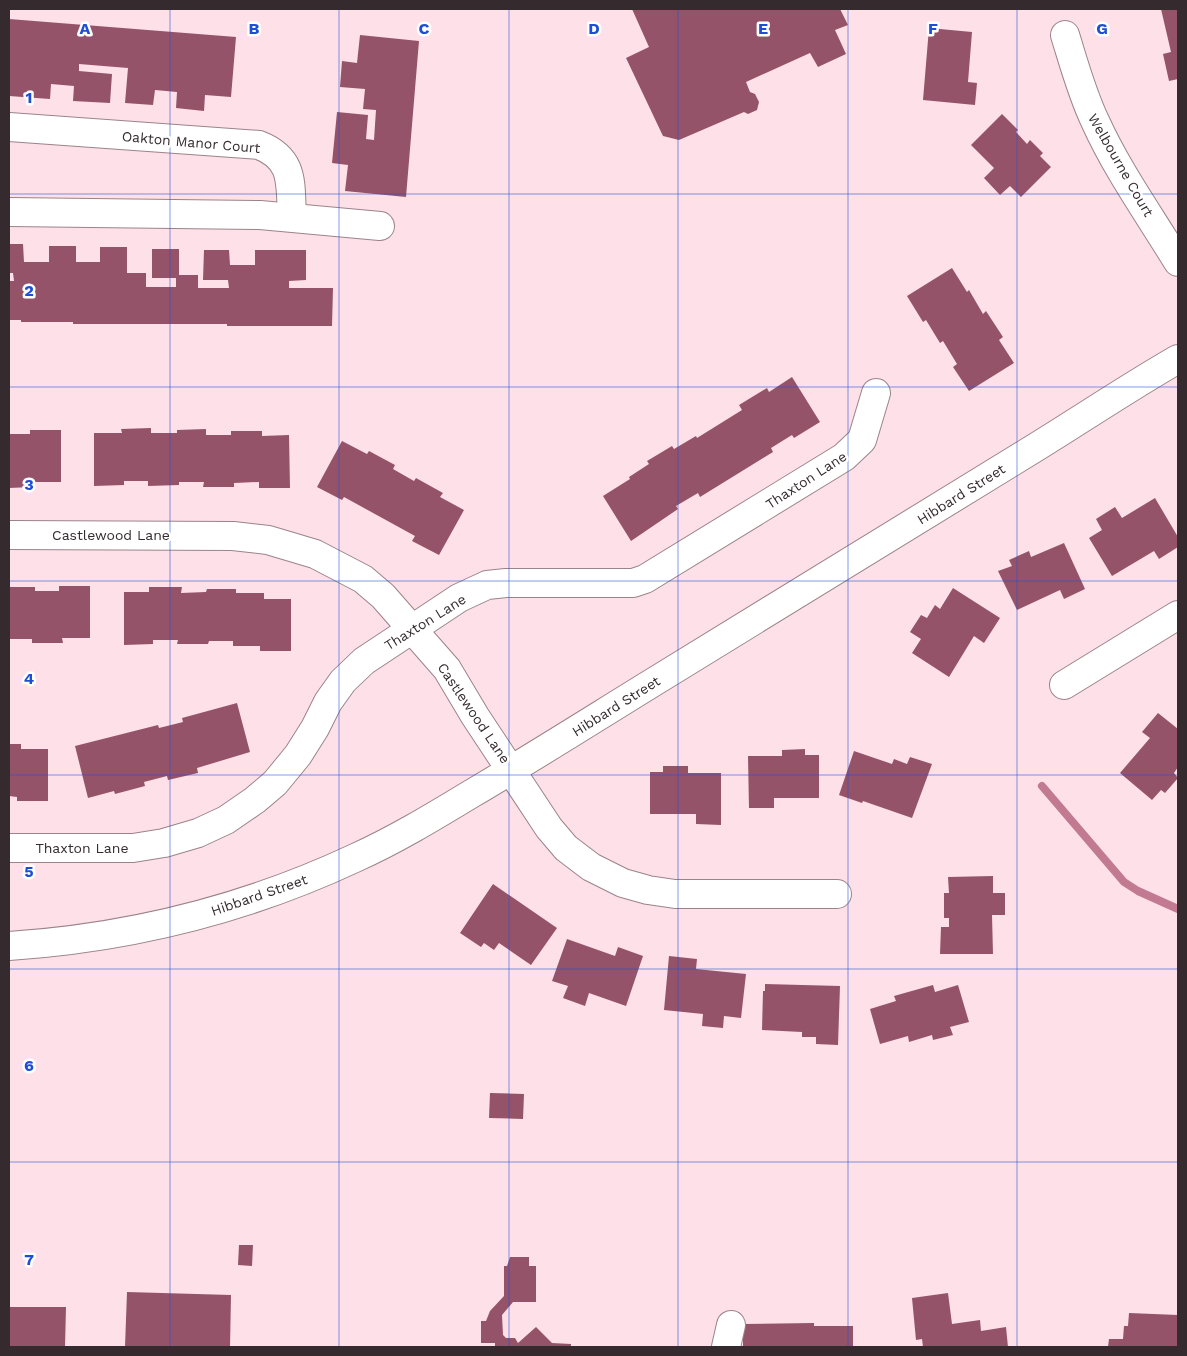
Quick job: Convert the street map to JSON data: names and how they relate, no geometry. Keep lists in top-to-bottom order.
{
  "streets": {
    "street": [
      "Oakton Manor Court",
      "Welbourne Court",
      "Thaxton Lane",
      "Hibbard Street",
      "Castlewood Lane"
    ]
  },
  "crossings": [
    ["Thaxton Lane", "Castlewood Lane"],
    ["Hibbard Street", "Castlewood Lane"]
  ],
  "grid": {
    "columns": [
      "A",
      "B",
      "C",
      "D",
      "E",
      "F",
      "G"
    ],
    "rows": [
      "1",
      "2",
      "3",
      "4",
      "5",
      "6",
      "7"
    ]
  }
}
